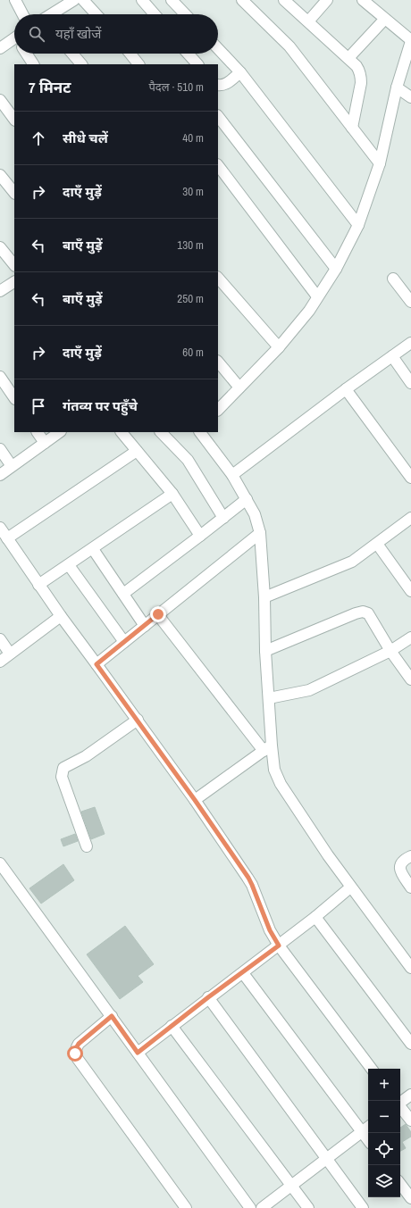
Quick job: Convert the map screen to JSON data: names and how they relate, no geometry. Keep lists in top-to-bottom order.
{
  "page": {
    "search": "यहाँ खोजें",
    "heading": ["7 मिनट", "पैदल · 510 m"],
    "list": [
      ["सीधे चलें", "40 m"],
      ["दाएँ मुड़ें", "30 m"],
      ["बाएँ मुड़ें", "130 m"],
      ["बाएँ मुड़ें", "250 m"],
      ["दाएँ मुड़ें", "60 m"],
      "गंतव्य पर पहुँचे"
    ],
    "map_buttons": ["+", "−"]
  }
}
